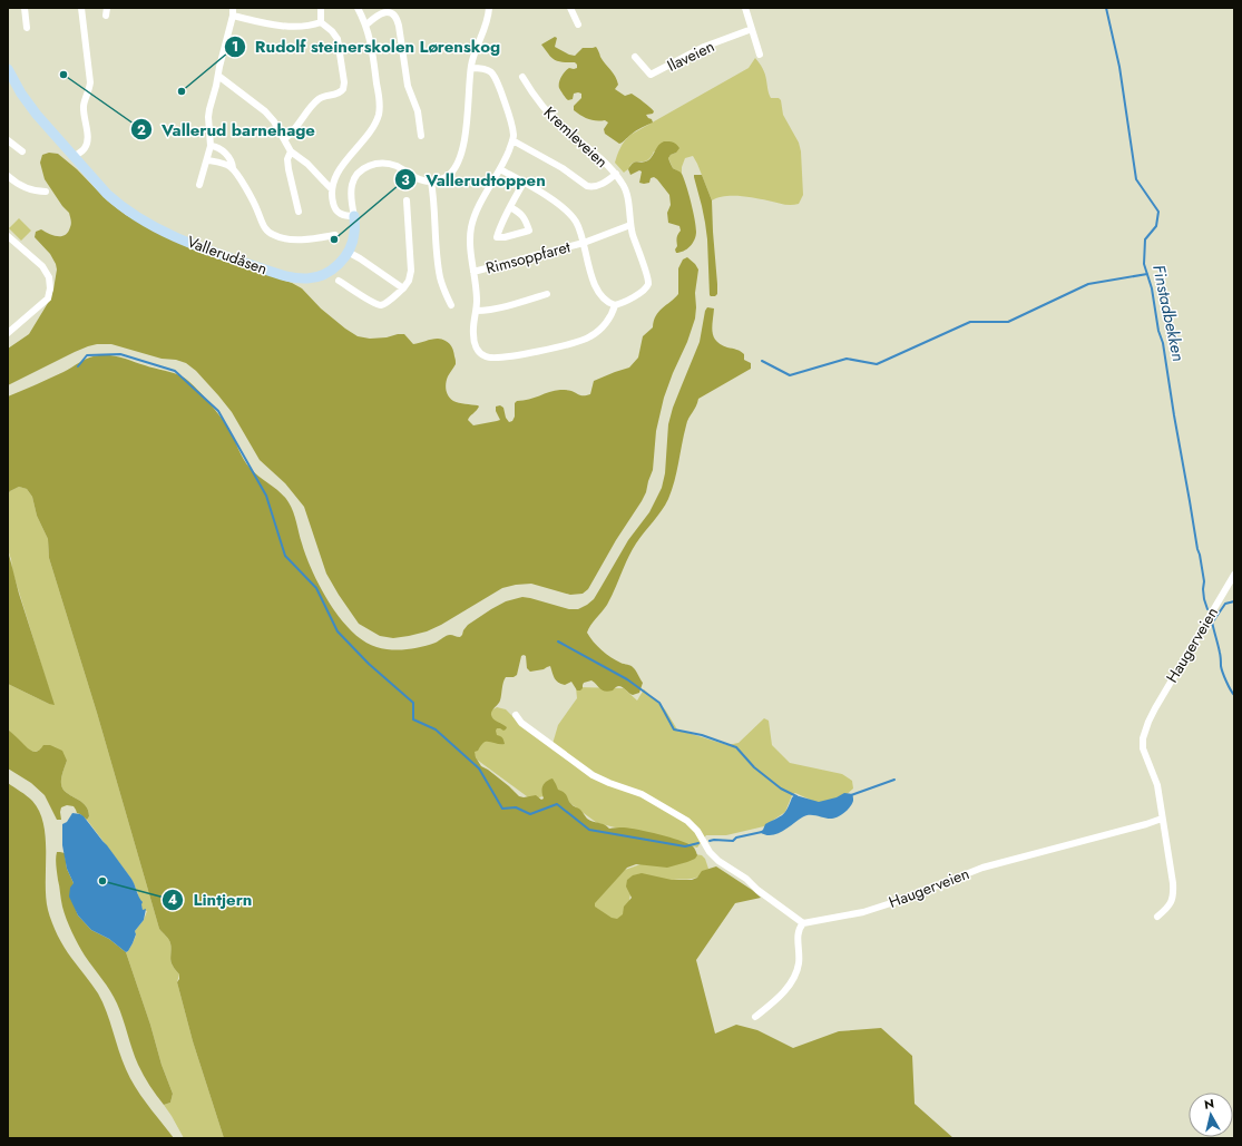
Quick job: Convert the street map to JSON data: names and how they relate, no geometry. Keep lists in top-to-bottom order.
{
  "streets": {
    "street": [
      "Ilaveien",
      "Kremleveien",
      "Vallerudåsen",
      "Rimsoppfaret",
      "Haugerveien"
    ]
  },
  "crossings": [
    ["Kremleveien", "Rimsoppfaret"]
  ],
  "water": ["Finstadbekken"],
  "places": [
    "Vallerud barnehage",
    "Rudolf steinerskolen Lørenskog",
    "Vallerudtoppen",
    "Lintjern"
  ],
  "north": "top"
}
